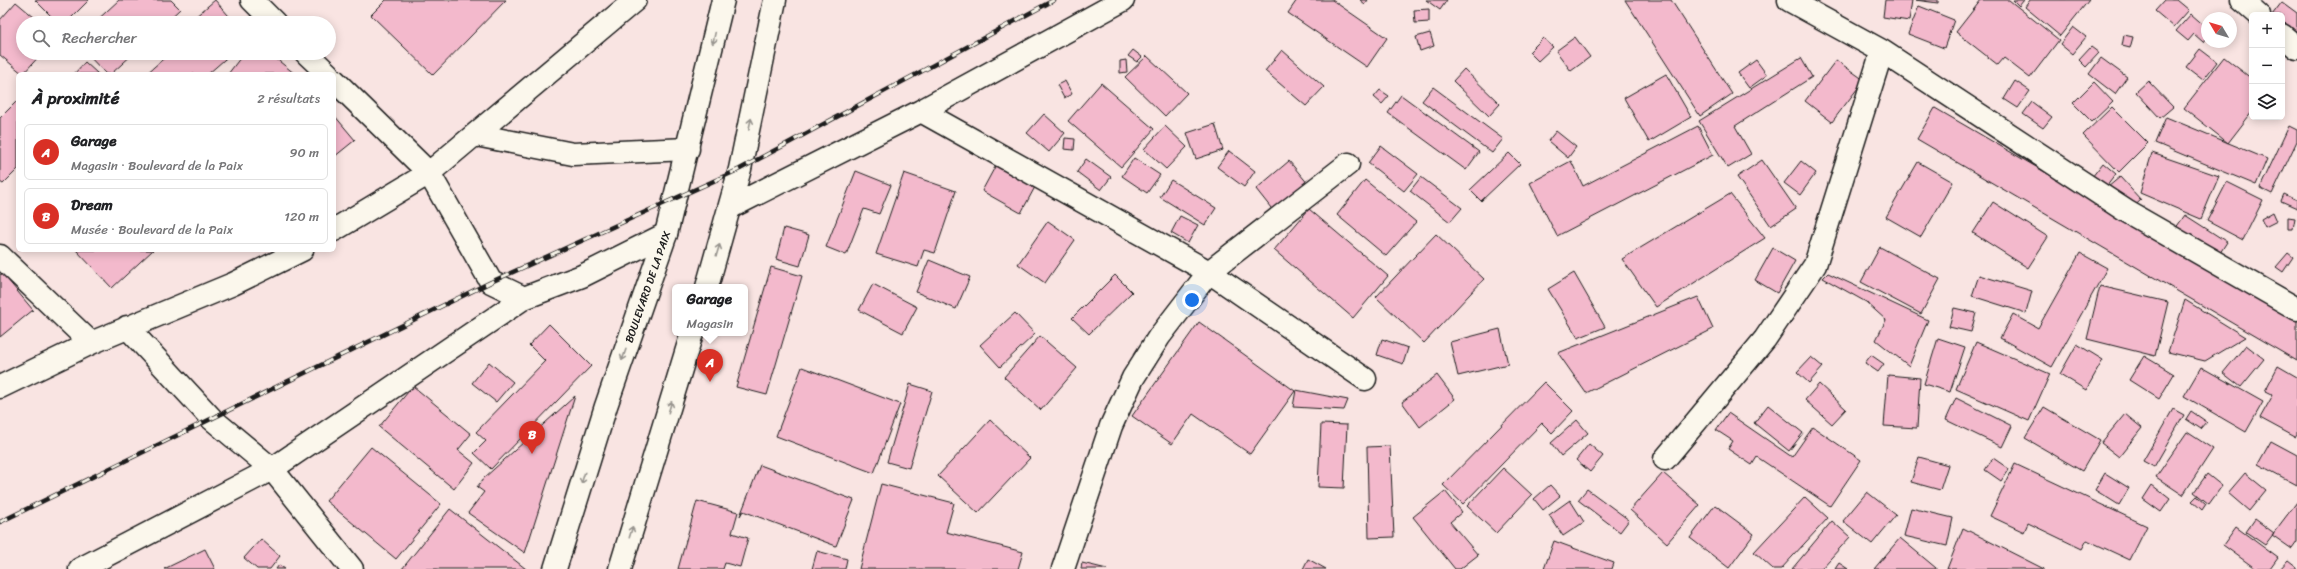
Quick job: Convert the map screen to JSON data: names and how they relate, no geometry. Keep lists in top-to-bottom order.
{
  "streets": {
    "street": ["BOULEVARD DE LA PAIX"]
  },
  "north": "top left",
  "page": {
    "map_buttons": ["+", "−"],
    "search": "Rechercher",
    "heading": ["À proximité", "2 résultats"],
    "list": [
      {
        "mark": "A",
        "name": "Garage",
        "note": "Magasin · Boulevard de la Paix",
        "value": "90 m"
      },
      {
        "mark": "B",
        "name": "Dream",
        "note": "Musée · Boulevard de la Paix",
        "value": "120 m"
      }
    ],
    "popup": ["Garage", "Magasin"],
    "pins": ["A", "B"]
  }
}
